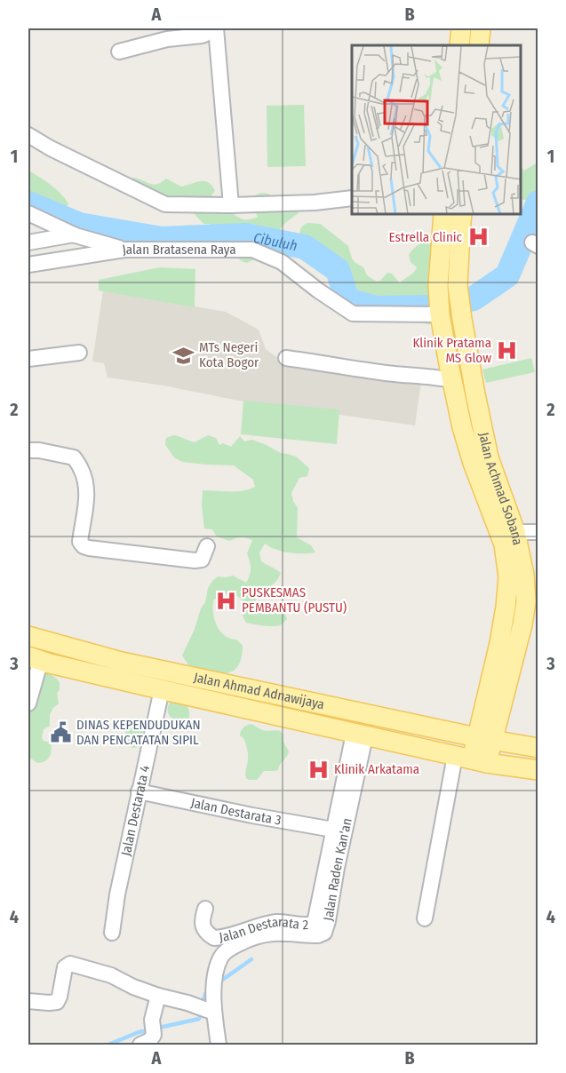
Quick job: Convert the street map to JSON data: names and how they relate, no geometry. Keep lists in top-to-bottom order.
{
  "streets": {
    "main road": ["Jalan Achmad Sobana", "Jalan Ahmad Adnawijaya"],
    "street": [
      "Jalan Bratasena Raya",
      "Jalan Destarata 4",
      "Jalan Destarata 3",
      "Jalan Raden Kan'an",
      "Jalan Destarata 2"
    ]
  },
  "crossings": [
    ["Jalan Bratasena Raya", "Jalan Achmad Sobana"],
    ["Jalan Achmad Sobana", "Jalan Ahmad Adnawijaya"],
    ["Jalan Ahmad Adnawijaya", "Jalan Destarata 4"],
    ["Jalan Ahmad Adnawijaya", "Jalan Raden Kan'an"],
    ["Jalan Ahmad Adnawijaya", "Jalan Destarata 2"],
    ["Jalan Destarata 4", "Jalan Destarata 3"],
    ["Jalan Destarata 3", "Jalan Destarata 2"],
    ["Jalan Raden Kan'an", "Jalan Destarata 2"]
  ],
  "water": ["Cibuluh"],
  "places": {
    "hospital": [
      "Estrella Clinic",
      "Klinik Pratama MS Glow",
      "PUSKESMAS PEMBANTU (PUSTU)",
      "Klinik Arkatama"
    ],
    "school or university": ["MTs Negeri Kota Bogor"],
    "public building": ["DINAS KEPENDUDUKAN DAN PENCATATAN SIPIL"]
  },
  "grid": {
    "columns": ["A", "B"],
    "rows": [
      "1",
      "2",
      "3",
      "4"
    ]
  }
}
